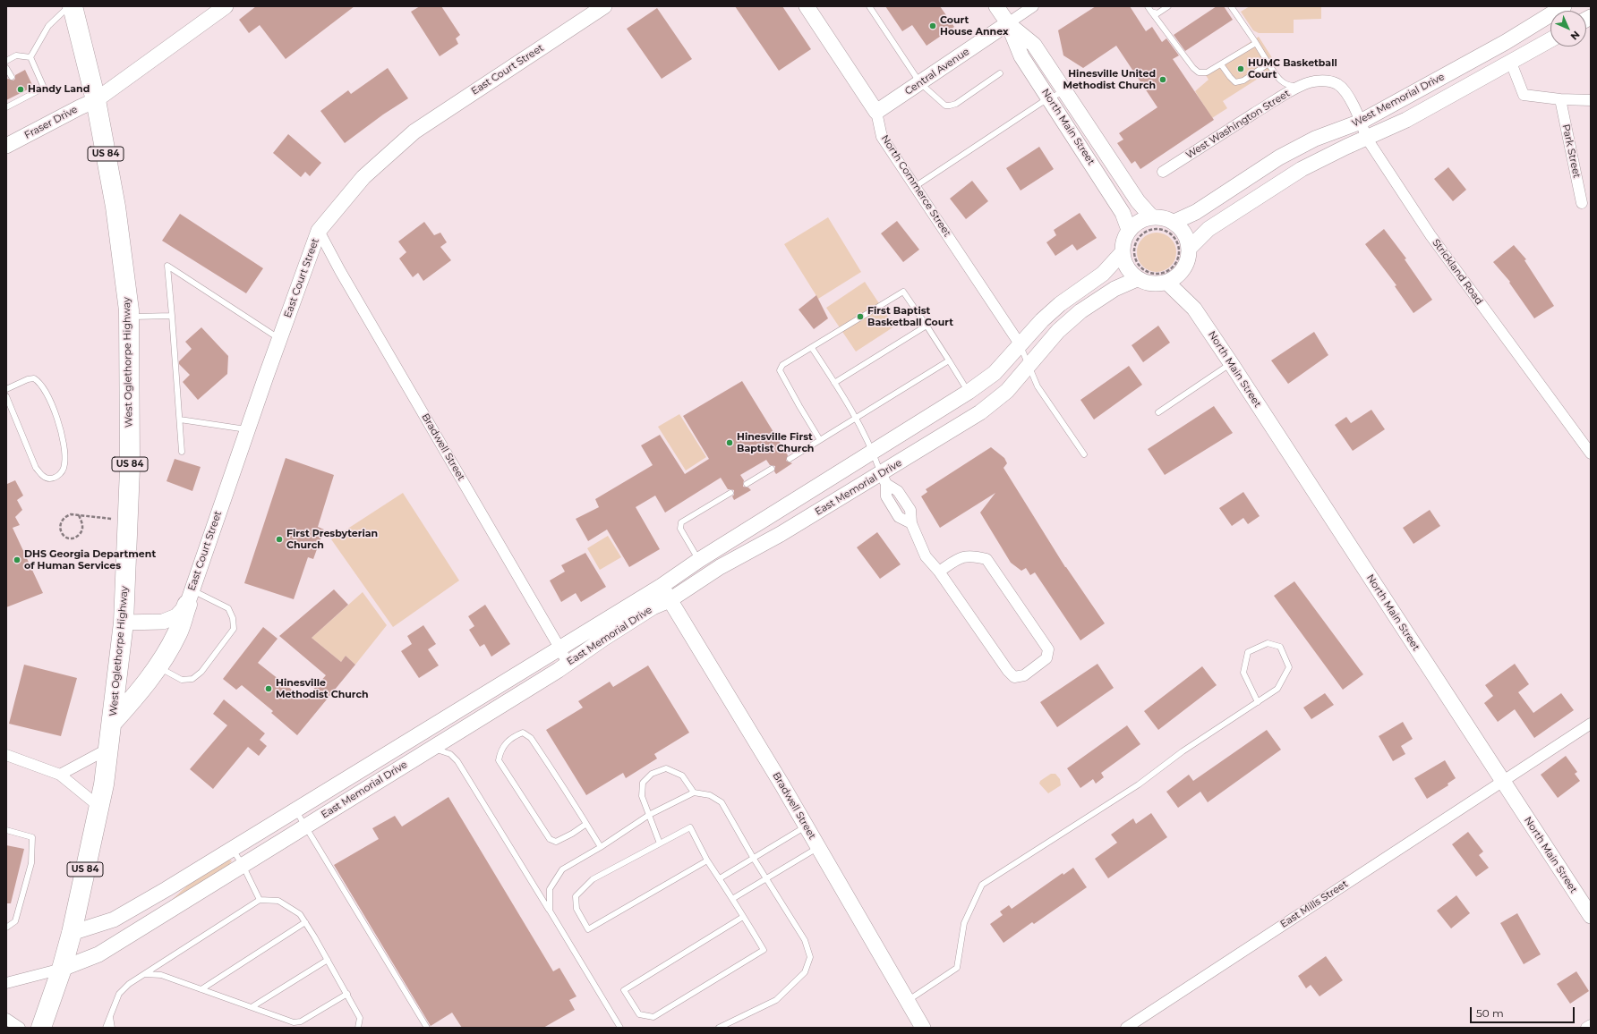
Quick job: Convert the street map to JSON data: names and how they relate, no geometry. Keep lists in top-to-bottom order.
{
  "streets": {
    "highway": ["US 84", "West Oglethorpe Highway"],
    "main road": [
      "East Court Street",
      "Central Avenue",
      "West Memorial Drive",
      "Fraser Drive",
      "North Main Street",
      "North Commerce Street",
      "Bradwell Street",
      "East Memorial Drive"
    ],
    "street": [
      "West Washington Street",
      "Park Street",
      "Strickland Road",
      "East Mills Street"
    ]
  },
  "crossings": [
    ["East Court Street", "West Oglethorpe Highway"],
    ["East Court Street", "Bradwell Street"],
    ["Central Avenue", "North Main Street"],
    ["Central Avenue", "North Commerce Street"],
    ["West Memorial Drive", "Strickland Road"],
    ["Fraser Drive", "West Oglethorpe Highway"],
    ["West Washington Street", "Strickland Road"],
    ["North Main Street", "East Mills Street"],
    ["US 84", "West Oglethorpe Highway"],
    ["US 84", "East Memorial Drive"],
    ["North Commerce Street", "East Memorial Drive"],
    ["Bradwell Street", "East Memorial Drive"]
  ],
  "places": [
    "Court House Annex",
    "HUMC Basketball Court",
    "Hinesville United Methodist Church",
    "Handy Land",
    "First Baptist Basketball Court",
    "Hinesville First Baptist Church",
    "First Presbyterian Church",
    "DHS Georgia Department of Human Services",
    "Hinesville Methodist Church"
  ],
  "scale_bar": "50 m",
  "north": "bottom right"
}
